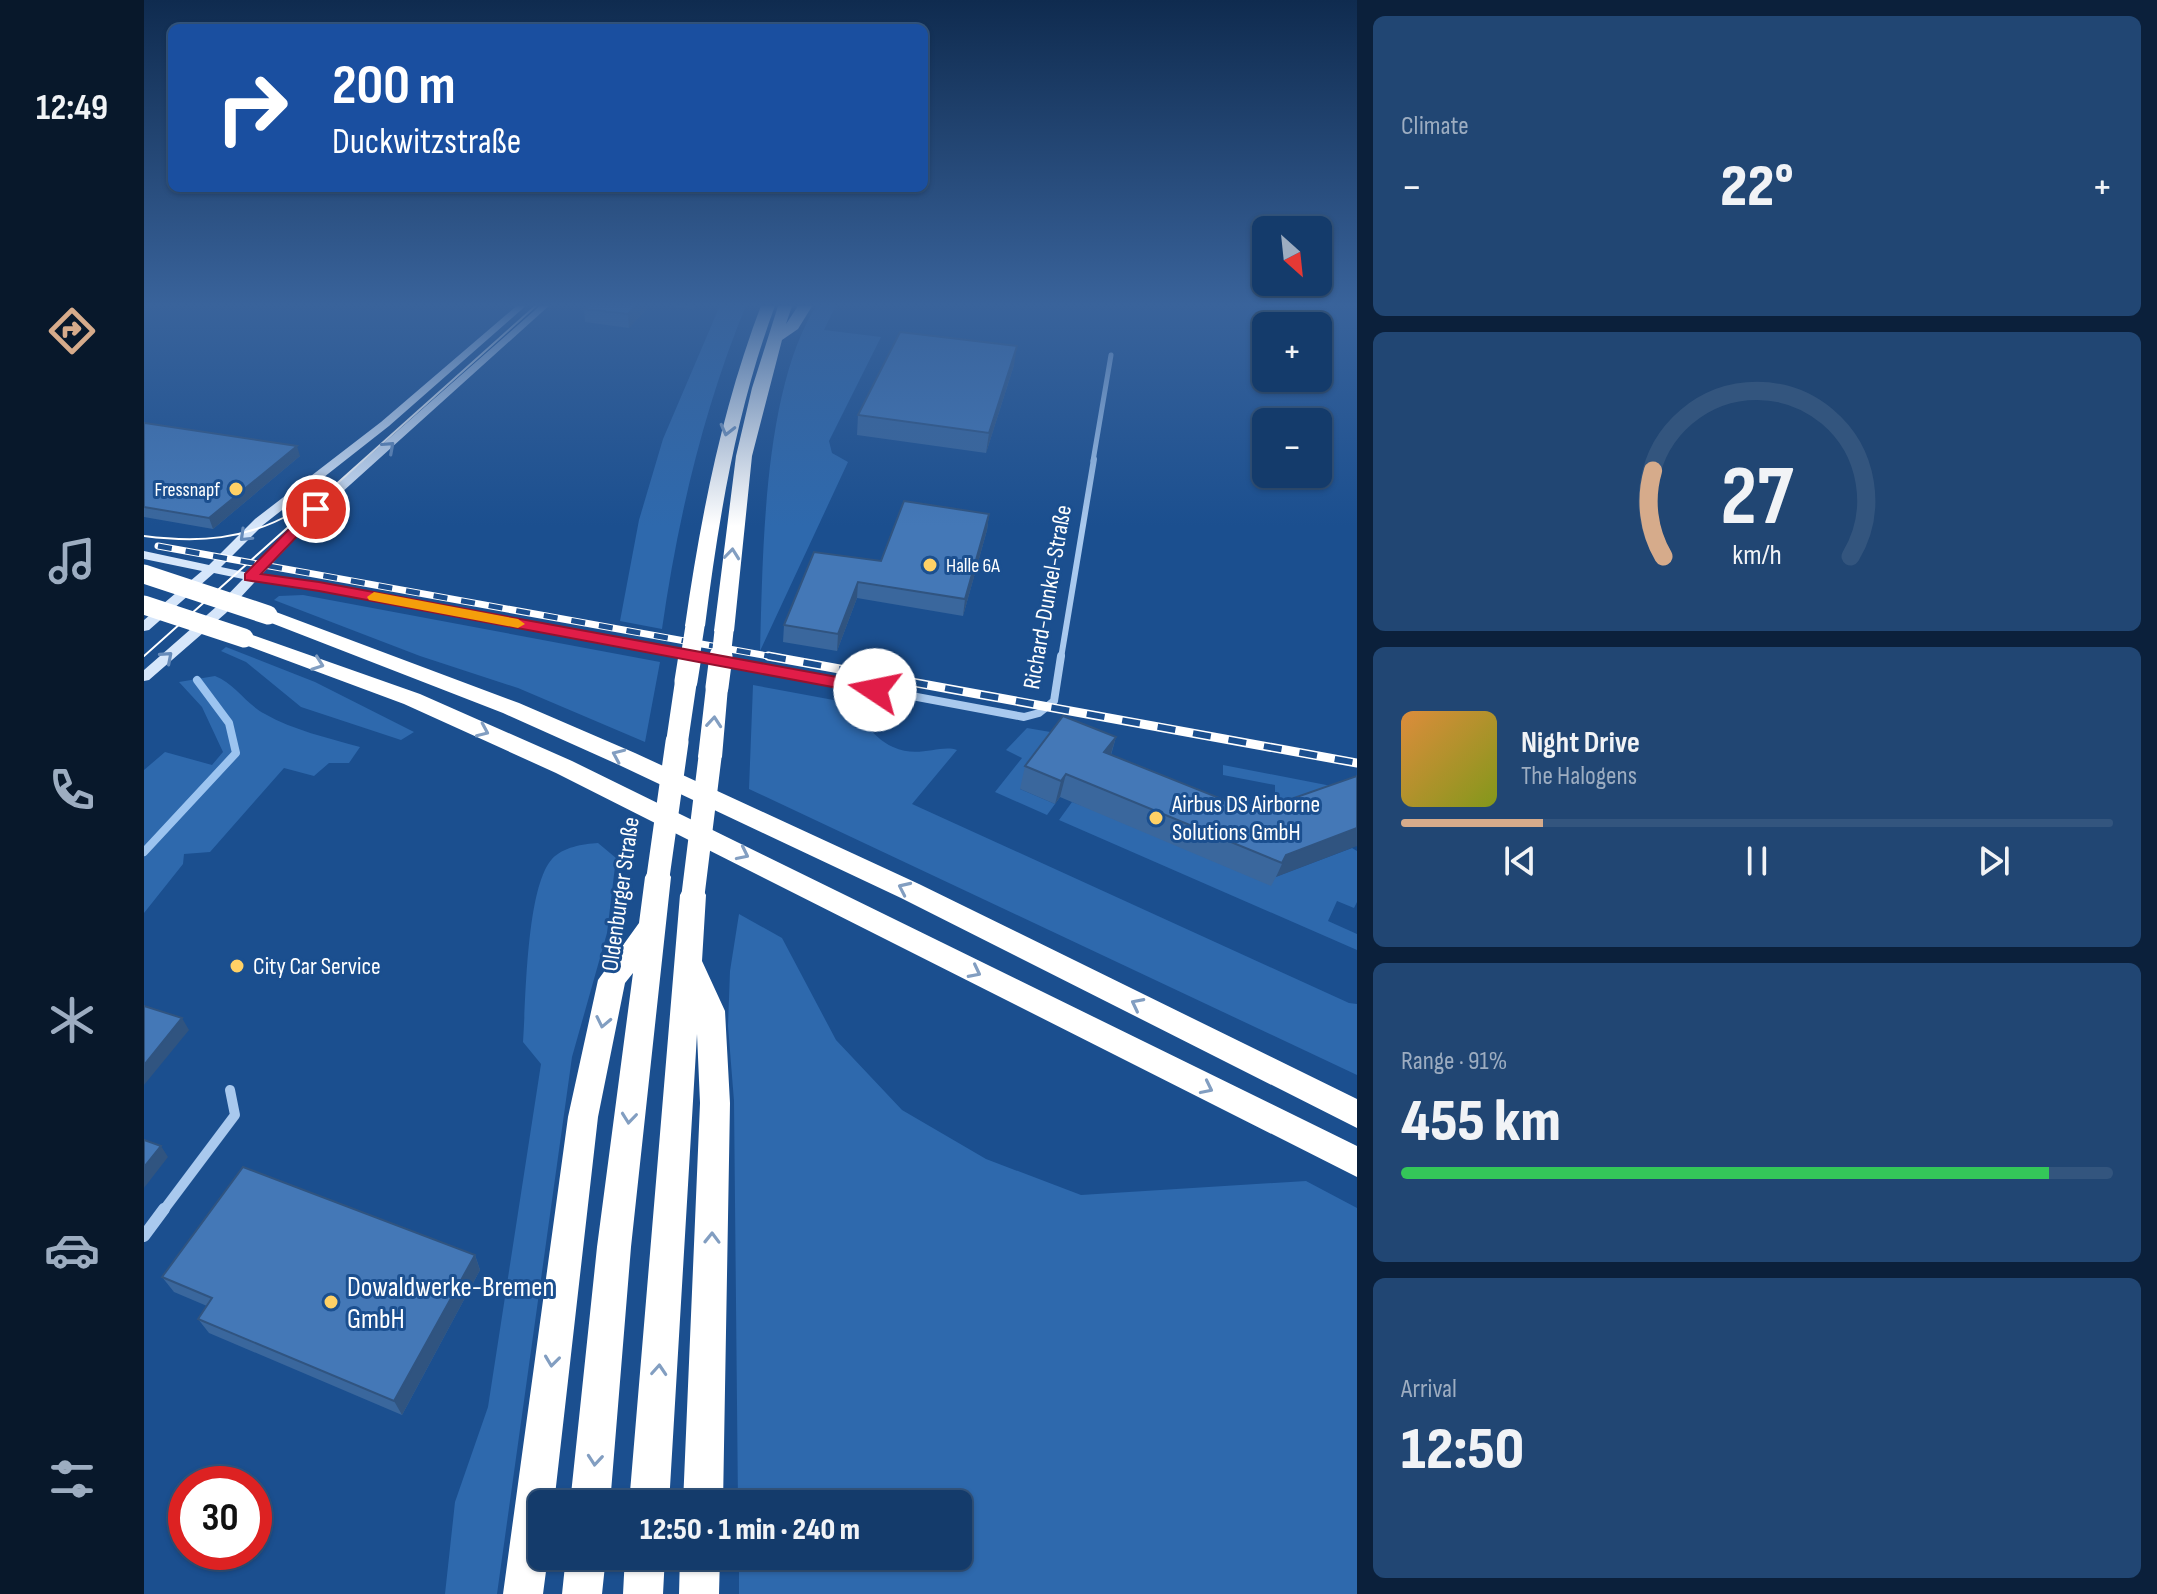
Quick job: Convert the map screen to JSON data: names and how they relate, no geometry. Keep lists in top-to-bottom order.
{
  "streets": {
    "highway": ["Oldenburger Straße"],
    "street": ["Richard-Dunkel-Straße"]
  },
  "places": [
    "Fressnapf",
    "Halle 6A",
    "Airbus DS Airborne Solutions GmbH",
    "City Car Service",
    "Dowaldwerke-Bremen GmbH"
  ],
  "north": "bottom right",
  "page": {
    "tabs": "12:49",
    "tile": [
      "Climate",
      ["Range · 91%", "455 km"],
      ["Arrival", "12:50"]
    ],
    "turn": ["200 m", "Duckwitzstraße"],
    "heat": ["−", "22°", "+"],
    "map_buttons": ["+", "−"],
    "song": ["Night Drive", "The Halogens"],
    "limit": "30",
    "trip": "12:50 · 1 min · 240 m",
    "gauge": ["27", "km/h"]
  }
}
